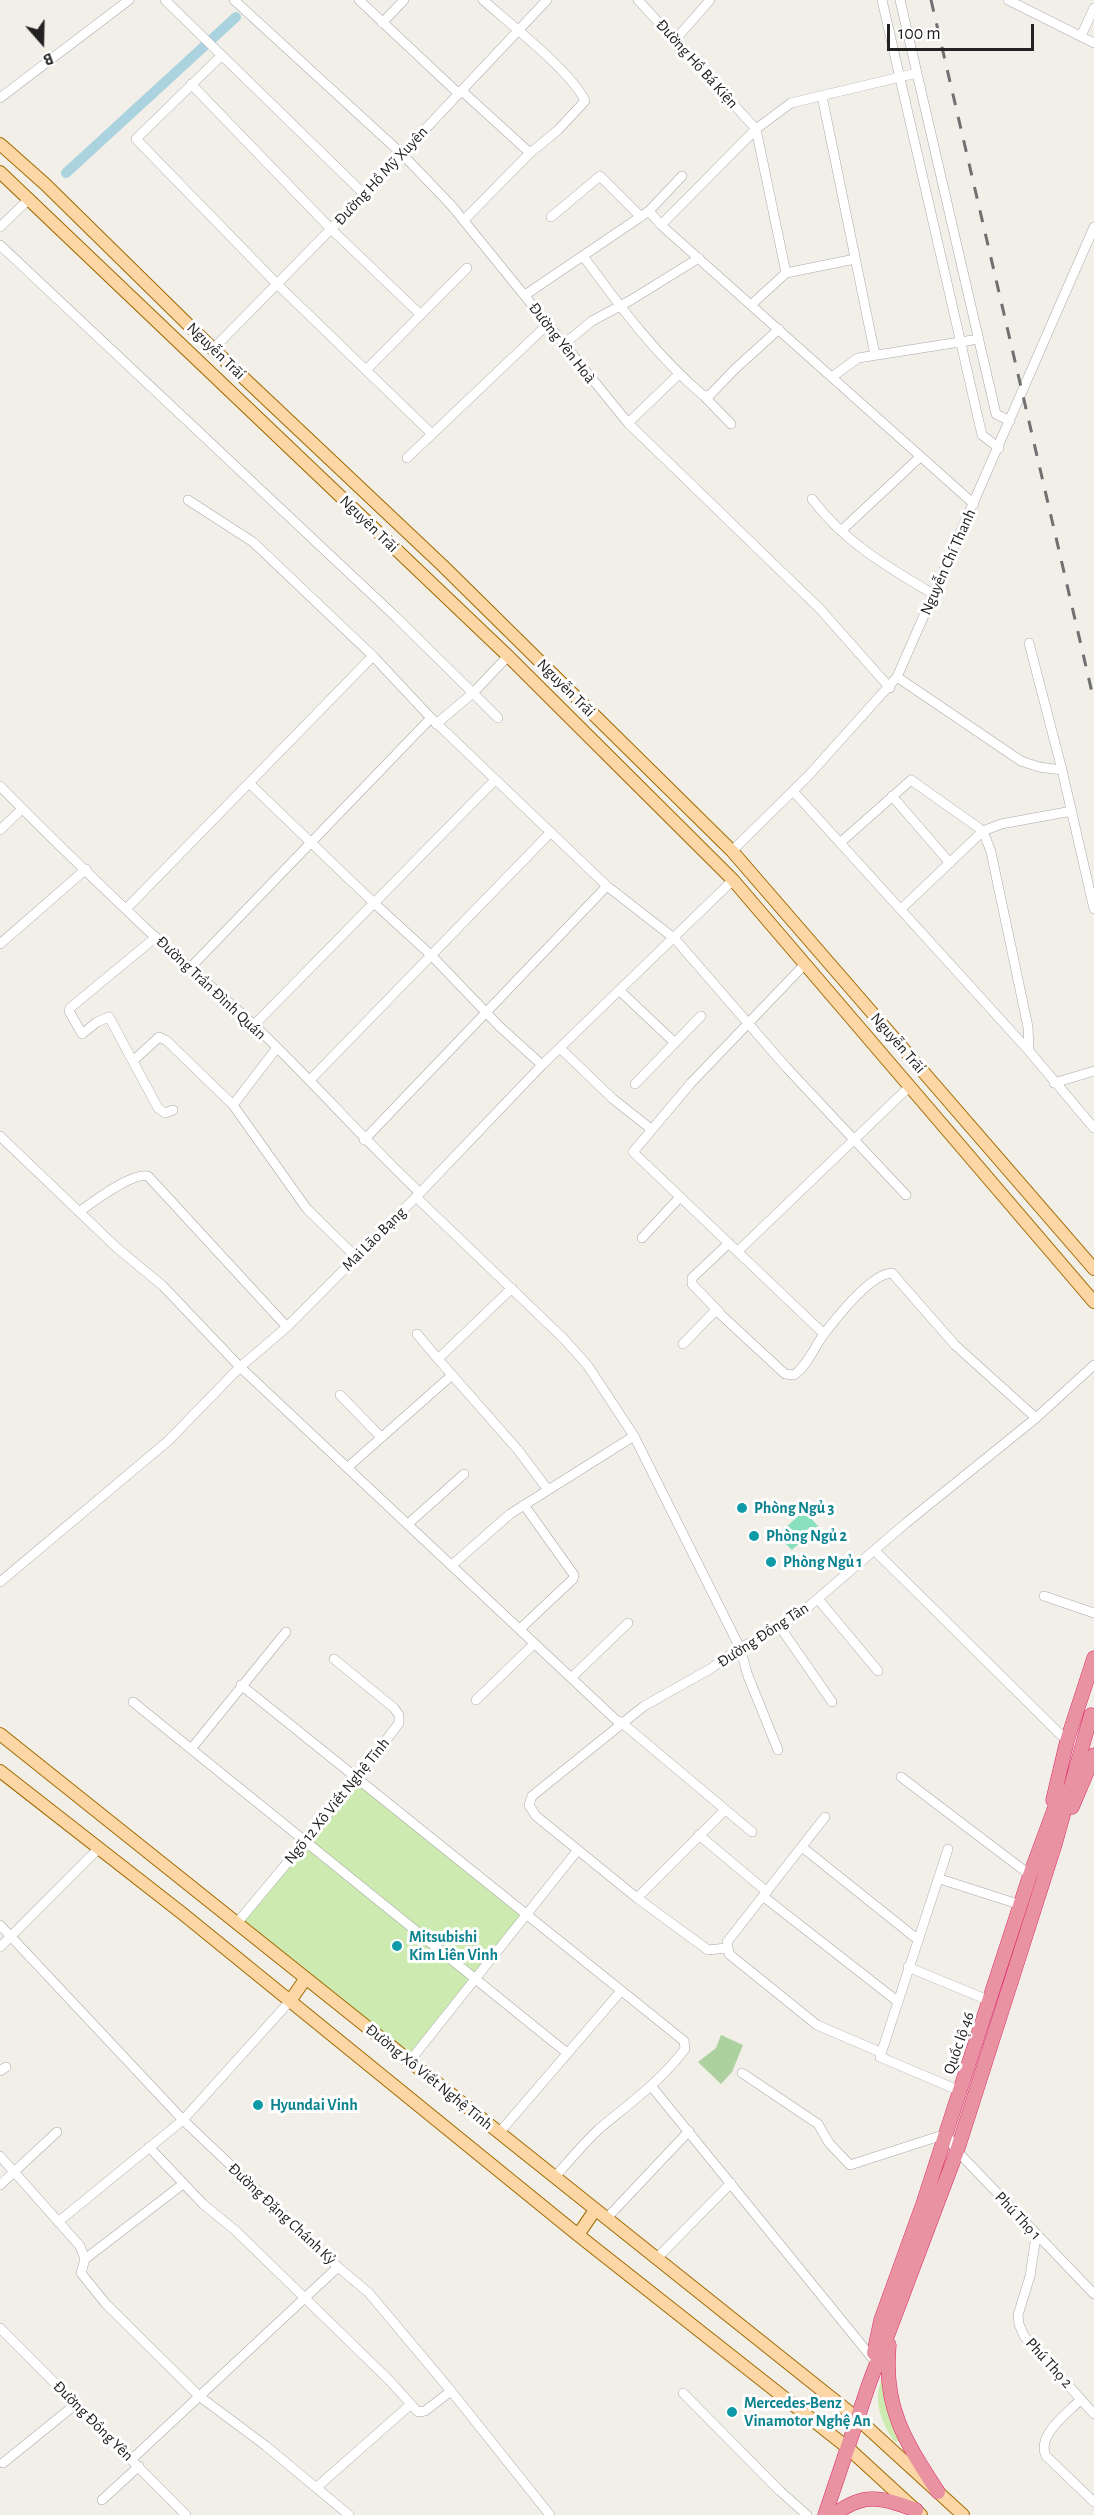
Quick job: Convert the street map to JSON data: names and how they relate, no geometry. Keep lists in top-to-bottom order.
{
  "streets": {
    "highway": ["Quốc lộ 46"],
    "main road": ["Nguyễn Trãi", "Nguyên Trãi", "Đường Xô Viết Nghệ Tĩnh"],
    "street": [
      "Đường Hồ Bá Kiện",
      "Đường Hồ Mỹ Xuyên",
      "Đường Yên Hoà",
      "Nguyễn Chí Thanh",
      "Đường Trần Đình Quán",
      "Mai Lão Bạng",
      "Đường Đồng Tân",
      "Ngõ 12 Xô Viết Nghệ Tĩnh",
      "Đường Đặng Chánh Kỷ",
      "Phú Thọ 1",
      "Phú Thọ 2",
      "Đường Đồng Yên"
    ]
  },
  "crossings": [
    ["Đường Hồ Mỹ Xuyên", "Đường Yên Hoà"],
    ["Đường Hồ Mỹ Xuyên", "Nguyễn Trãi"],
    ["Đường Yên Hoà", "Nguyễn Chí Thanh"],
    ["Nguyễn Trãi", "Nguyên Trãi"],
    ["Nguyễn Trãi", "Nguyễn Chí Thanh"],
    ["Nguyễn Trãi", "Mai Lão Bạng"],
    ["Nguyên Trãi", "Mai Lão Bạng"],
    ["Đường Trần Đình Quán", "Mai Lão Bạng"],
    ["Đường Trần Đình Quán", "Đường Đồng Tân"],
    ["Ngõ 12 Xô Viết Nghệ Tĩnh", "Đường Xô Viết Nghệ Tĩnh"],
    ["Quốc lộ 46", "Đường Xô Viết Nghệ Tĩnh"],
    ["Quốc lộ 46", "Phú Thọ 1"],
    ["Phú Thọ 1", "Phú Thọ 2"]
  ],
  "places": [
    "Phòng Ngủ 3",
    "Phòng Ngủ 2",
    "Phòng Ngủ 1",
    "Mitsubishi Kim Liên Vinh",
    "Hyundai Vinh",
    "Mercedes-Benz Vinamotor Nghệ An"
  ],
  "scale_bar": "100 m",
  "north": "bottom"
}
